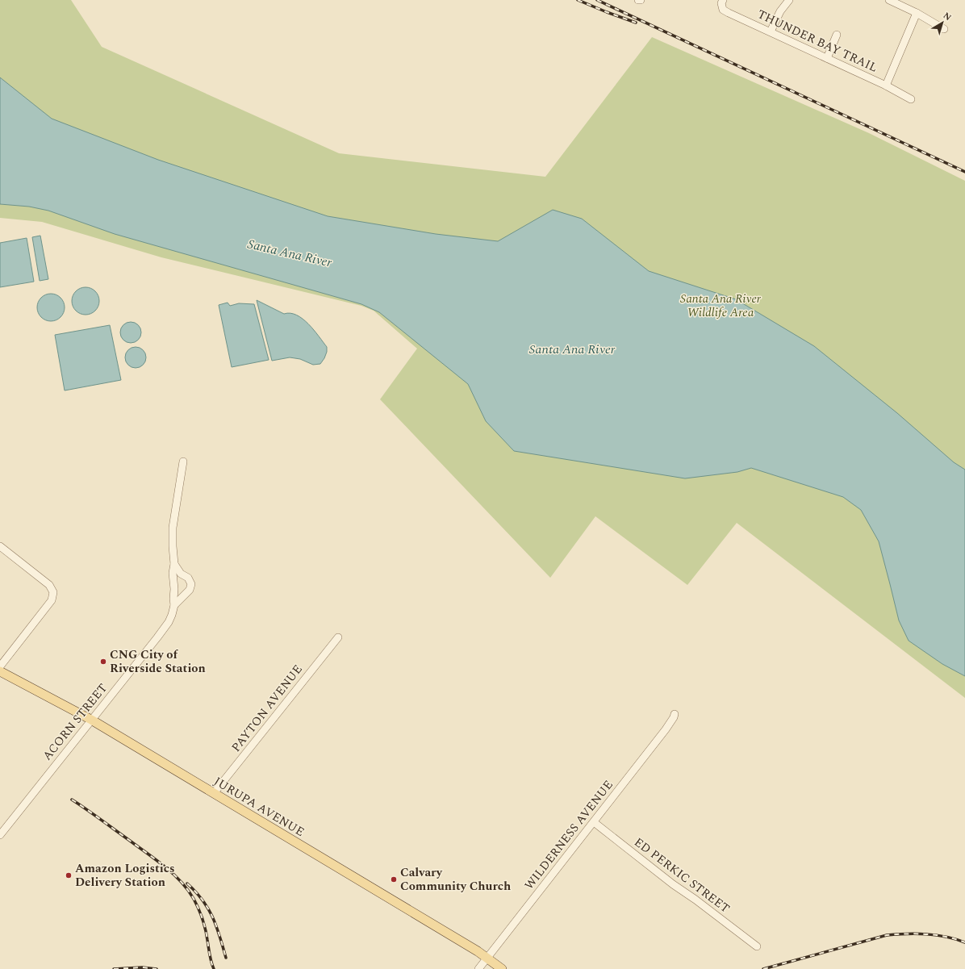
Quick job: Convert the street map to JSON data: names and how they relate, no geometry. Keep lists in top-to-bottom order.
{
  "streets": {
    "main road": ["JURUPA AVENUE"],
    "street": [
      "THUNDER BAY TRAIL",
      "PAYTON AVENUE",
      "ACORN STREET",
      "WILDERNESS AVENUE",
      "ED PERKIC STREET"
    ]
  },
  "crossings": [
    ["PAYTON AVENUE", "JURUPA AVENUE"],
    ["ACORN STREET", "JURUPA AVENUE"],
    ["JURUPA AVENUE", "WILDERNESS AVENUE"],
    ["WILDERNESS AVENUE", "ED PERKIC STREET"]
  ],
  "water": ["Santa Ana River"],
  "parks": ["Santa Ana River Wildlife Area"],
  "places": ["CNG City of Riverside Station", "Amazon Logistics Delivery Station", "Calvary Community Church"],
  "north": "top right"
}
